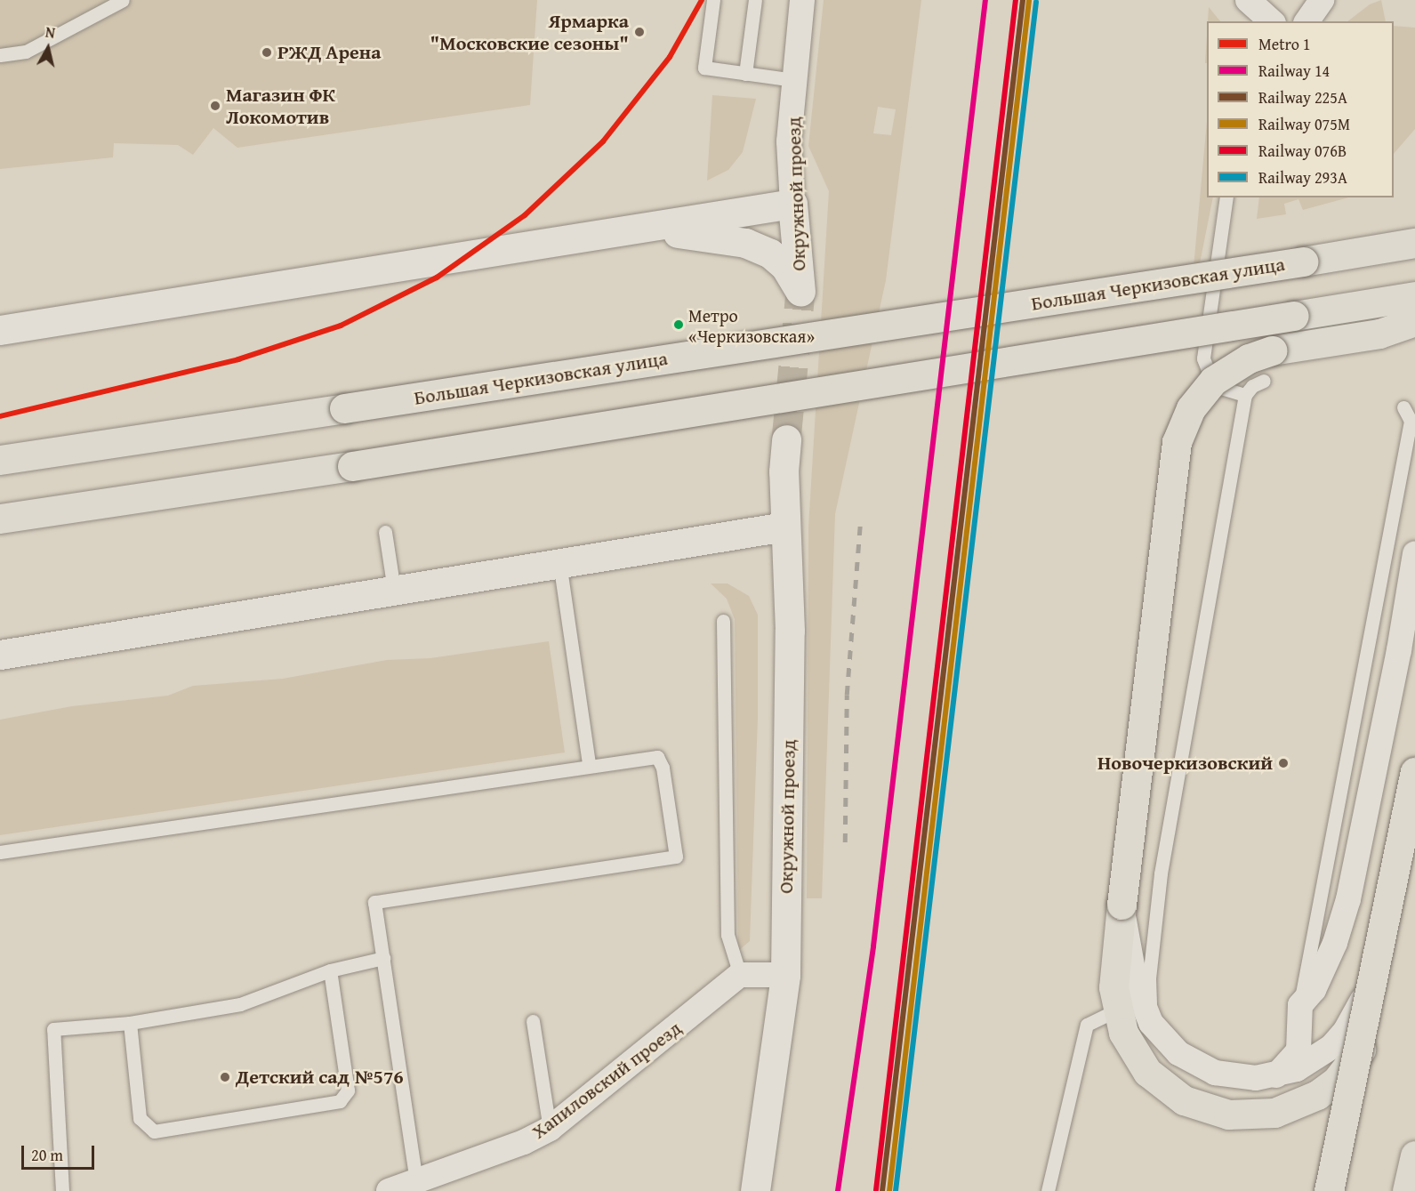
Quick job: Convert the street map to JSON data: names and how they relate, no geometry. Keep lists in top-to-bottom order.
{
  "streets": {
    "main road": ["Большая Черкизовская улица"],
    "street": ["Окружной проезд", "Хапиловский проезд"]
  },
  "places": [
    "Ярмарка \"Московские сезоны\"",
    "РЖД Арена",
    "Магазин ФК Локомотив",
    "Метро «Черкизовская»",
    "Новочеркизовский",
    "Детский сад №576"
  ],
  "lines": [
    "metro line 1",
    "rail line 14",
    "rail line 225А",
    "rail line 076В",
    "rail line 075М",
    "rail line 293А"
  ],
  "legend": [
    "Metro 1",
    "Railway 14",
    "Railway 225А",
    "Railway 075М",
    "Railway 076В",
    "Railway 293А"
  ],
  "scale_bar": "20 m",
  "north": "top"
}
